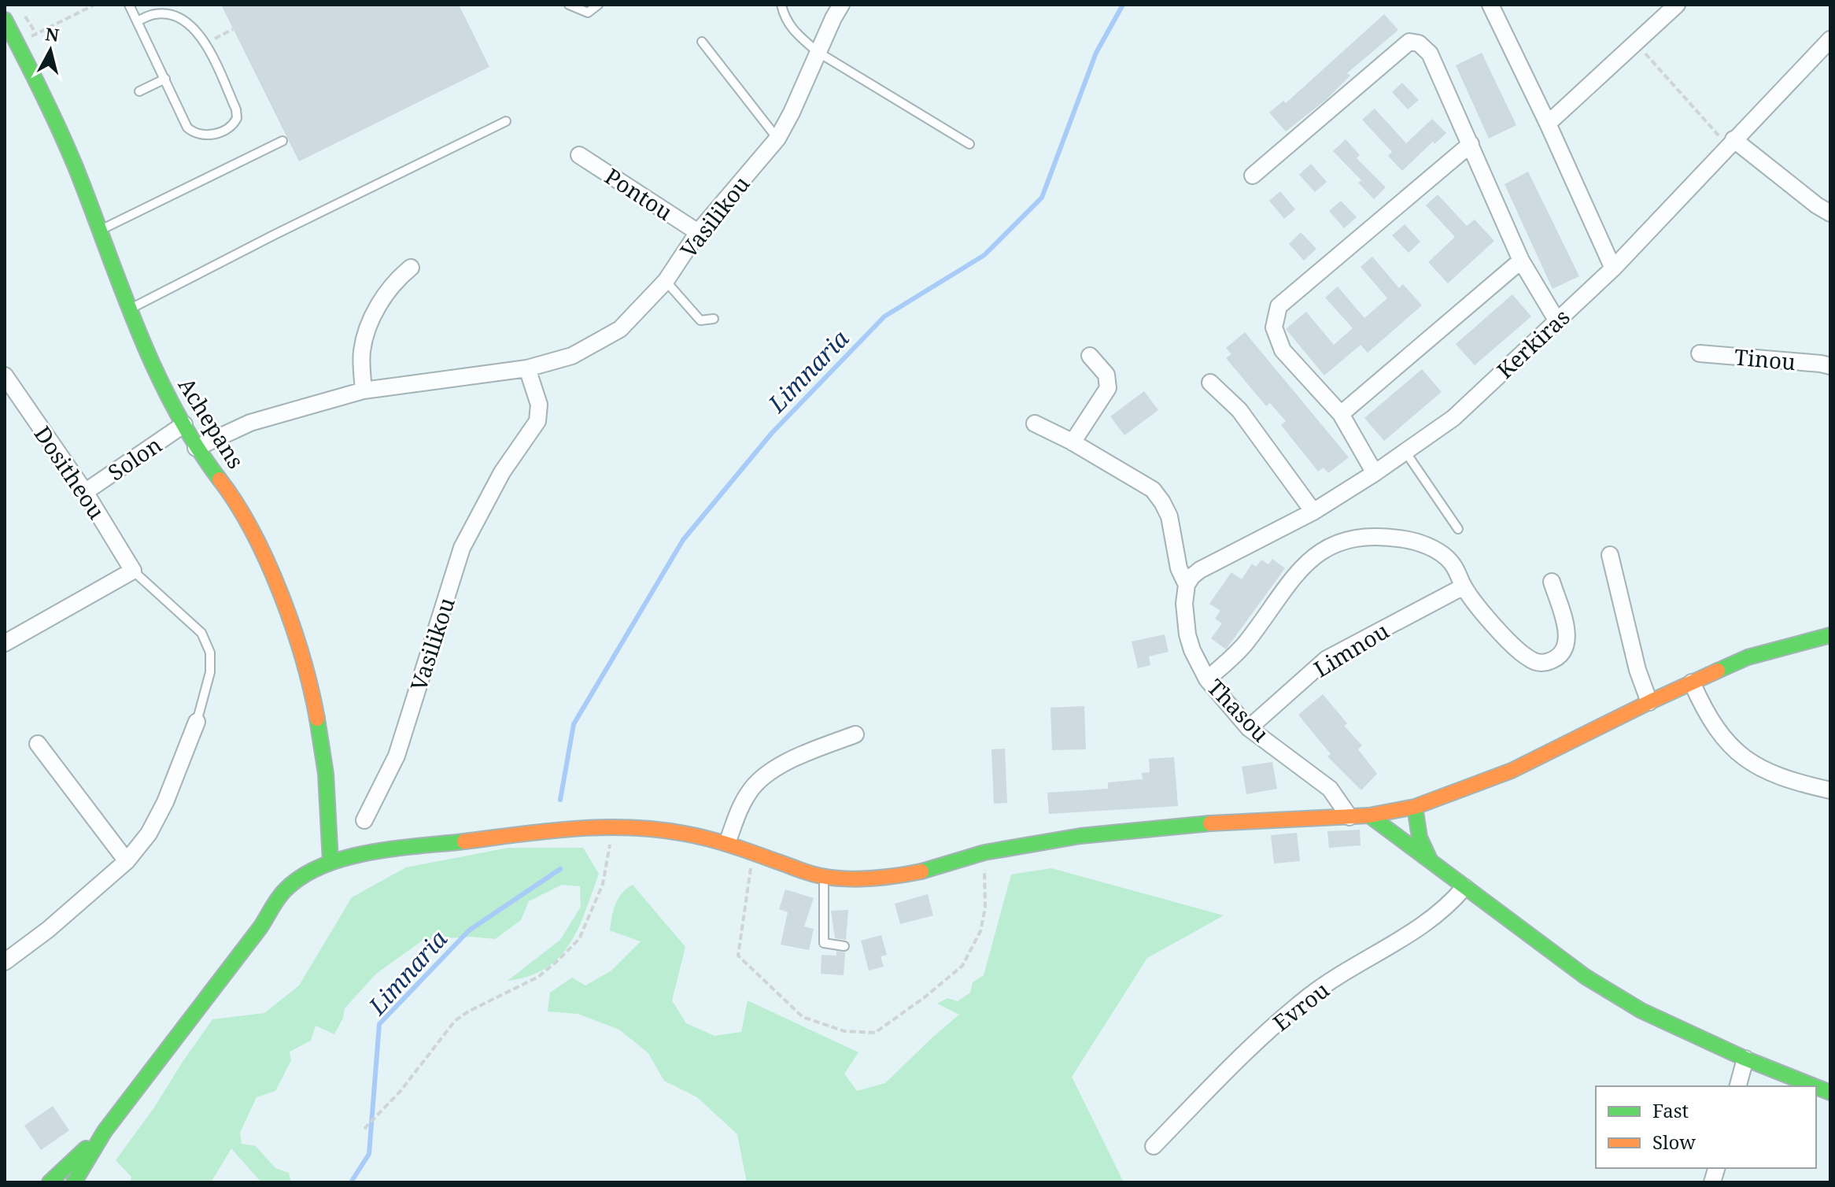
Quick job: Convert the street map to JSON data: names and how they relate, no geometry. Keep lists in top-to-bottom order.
{
  "streets": {
    "main road": ["Achepans"],
    "street": [
      "Pontou",
      "Vasilikou",
      "Kerkiras",
      "Tinou",
      "Solon",
      "Dositheou",
      "Limnou",
      "Thasou",
      "Evrou"
    ]
  },
  "crossings": [
    ["Pontou", "Vasilikou"],
    ["Vasilikou", "Achepans"],
    ["Kerkiras", "Thasou"],
    ["Achepans", "Solon"],
    ["Solon", "Dositheou"],
    ["Limnou", "Thasou"]
  ],
  "water": ["Limnaria"],
  "legend": ["Fast", "Slow"],
  "north": "top"
}
